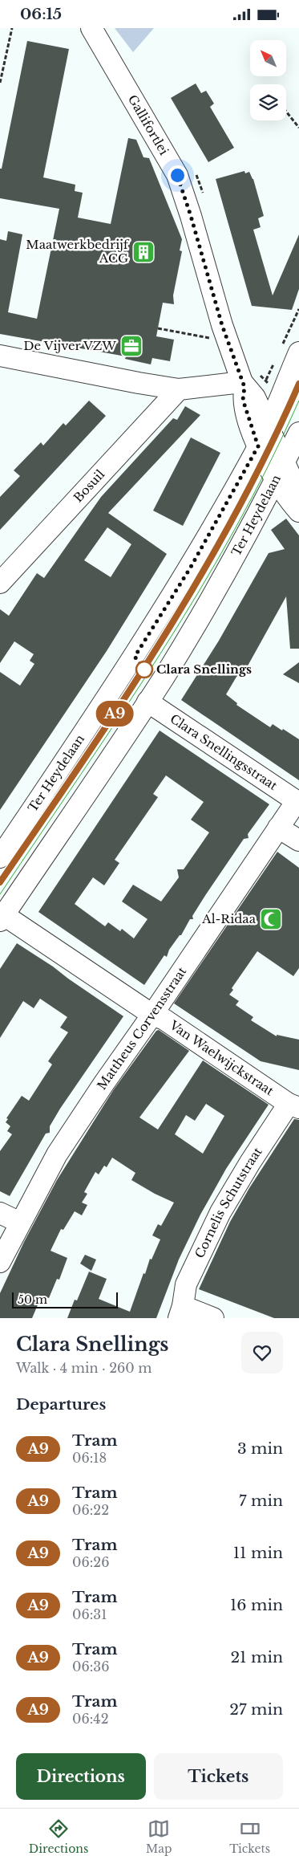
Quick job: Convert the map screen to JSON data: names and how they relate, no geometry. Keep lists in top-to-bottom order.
{
  "streets": {
    "street": [
      "Gallifortlei",
      "Bosuil",
      "Ter Heydelaan",
      "Clara Snellingsstraat",
      "Mattheus Corvensstraat",
      "Van Waelwijckstraat",
      "Cornelis Schutstraat"
    ]
  },
  "crossings": [
    ["Gallifortlei", "Ter Heydelaan"],
    ["Ter Heydelaan", "Clara Snellingsstraat"],
    ["Ter Heydelaan", "Van Waelwijckstraat"],
    ["Clara Snellingsstraat", "Mattheus Corvensstraat"],
    ["Mattheus Corvensstraat", "Van Waelwijckstraat"],
    ["Van Waelwijckstraat", "Cornelis Schutstraat"]
  ],
  "places": {
    "building": ["Maatwerkbedrijf ACG"],
    "office": ["De Vijver VZW"],
    "other": ["Clara Snellings"],
    "mosque": ["Al-Ridaa"]
  },
  "lines": ["tram line A9"],
  "scale_bar": "50 m",
  "north": "top left",
  "page": {
    "status": "06:15",
    "on_map": "A9",
    "scale": "50 m",
    "heading": [
      ["Clara Snellings", "Walk · 4 min · 260 m"],
      "Departures"
    ],
    "list": [
      {
        "mark": "A9",
        "name": "Tram",
        "note": "06:18",
        "value": "3 min"
      },
      {
        "mark": "A9",
        "name": "Tram",
        "note": "06:22",
        "value": "7 min"
      },
      {
        "mark": "A9",
        "name": "Tram",
        "note": "06:26",
        "value": "11 min"
      },
      {
        "mark": "A9",
        "name": "Tram",
        "note": "06:31",
        "value": "16 min"
      },
      {
        "mark": "A9",
        "name": "Tram",
        "note": "06:36",
        "value": "21 min"
      },
      {
        "mark": "A9",
        "name": "Tram",
        "note": "06:42",
        "value": "27 min"
      }
    ],
    "buttons": ["Directions", "Tickets"],
    "tabs": ["Directions", "Map", "Tickets"]
  }
}
